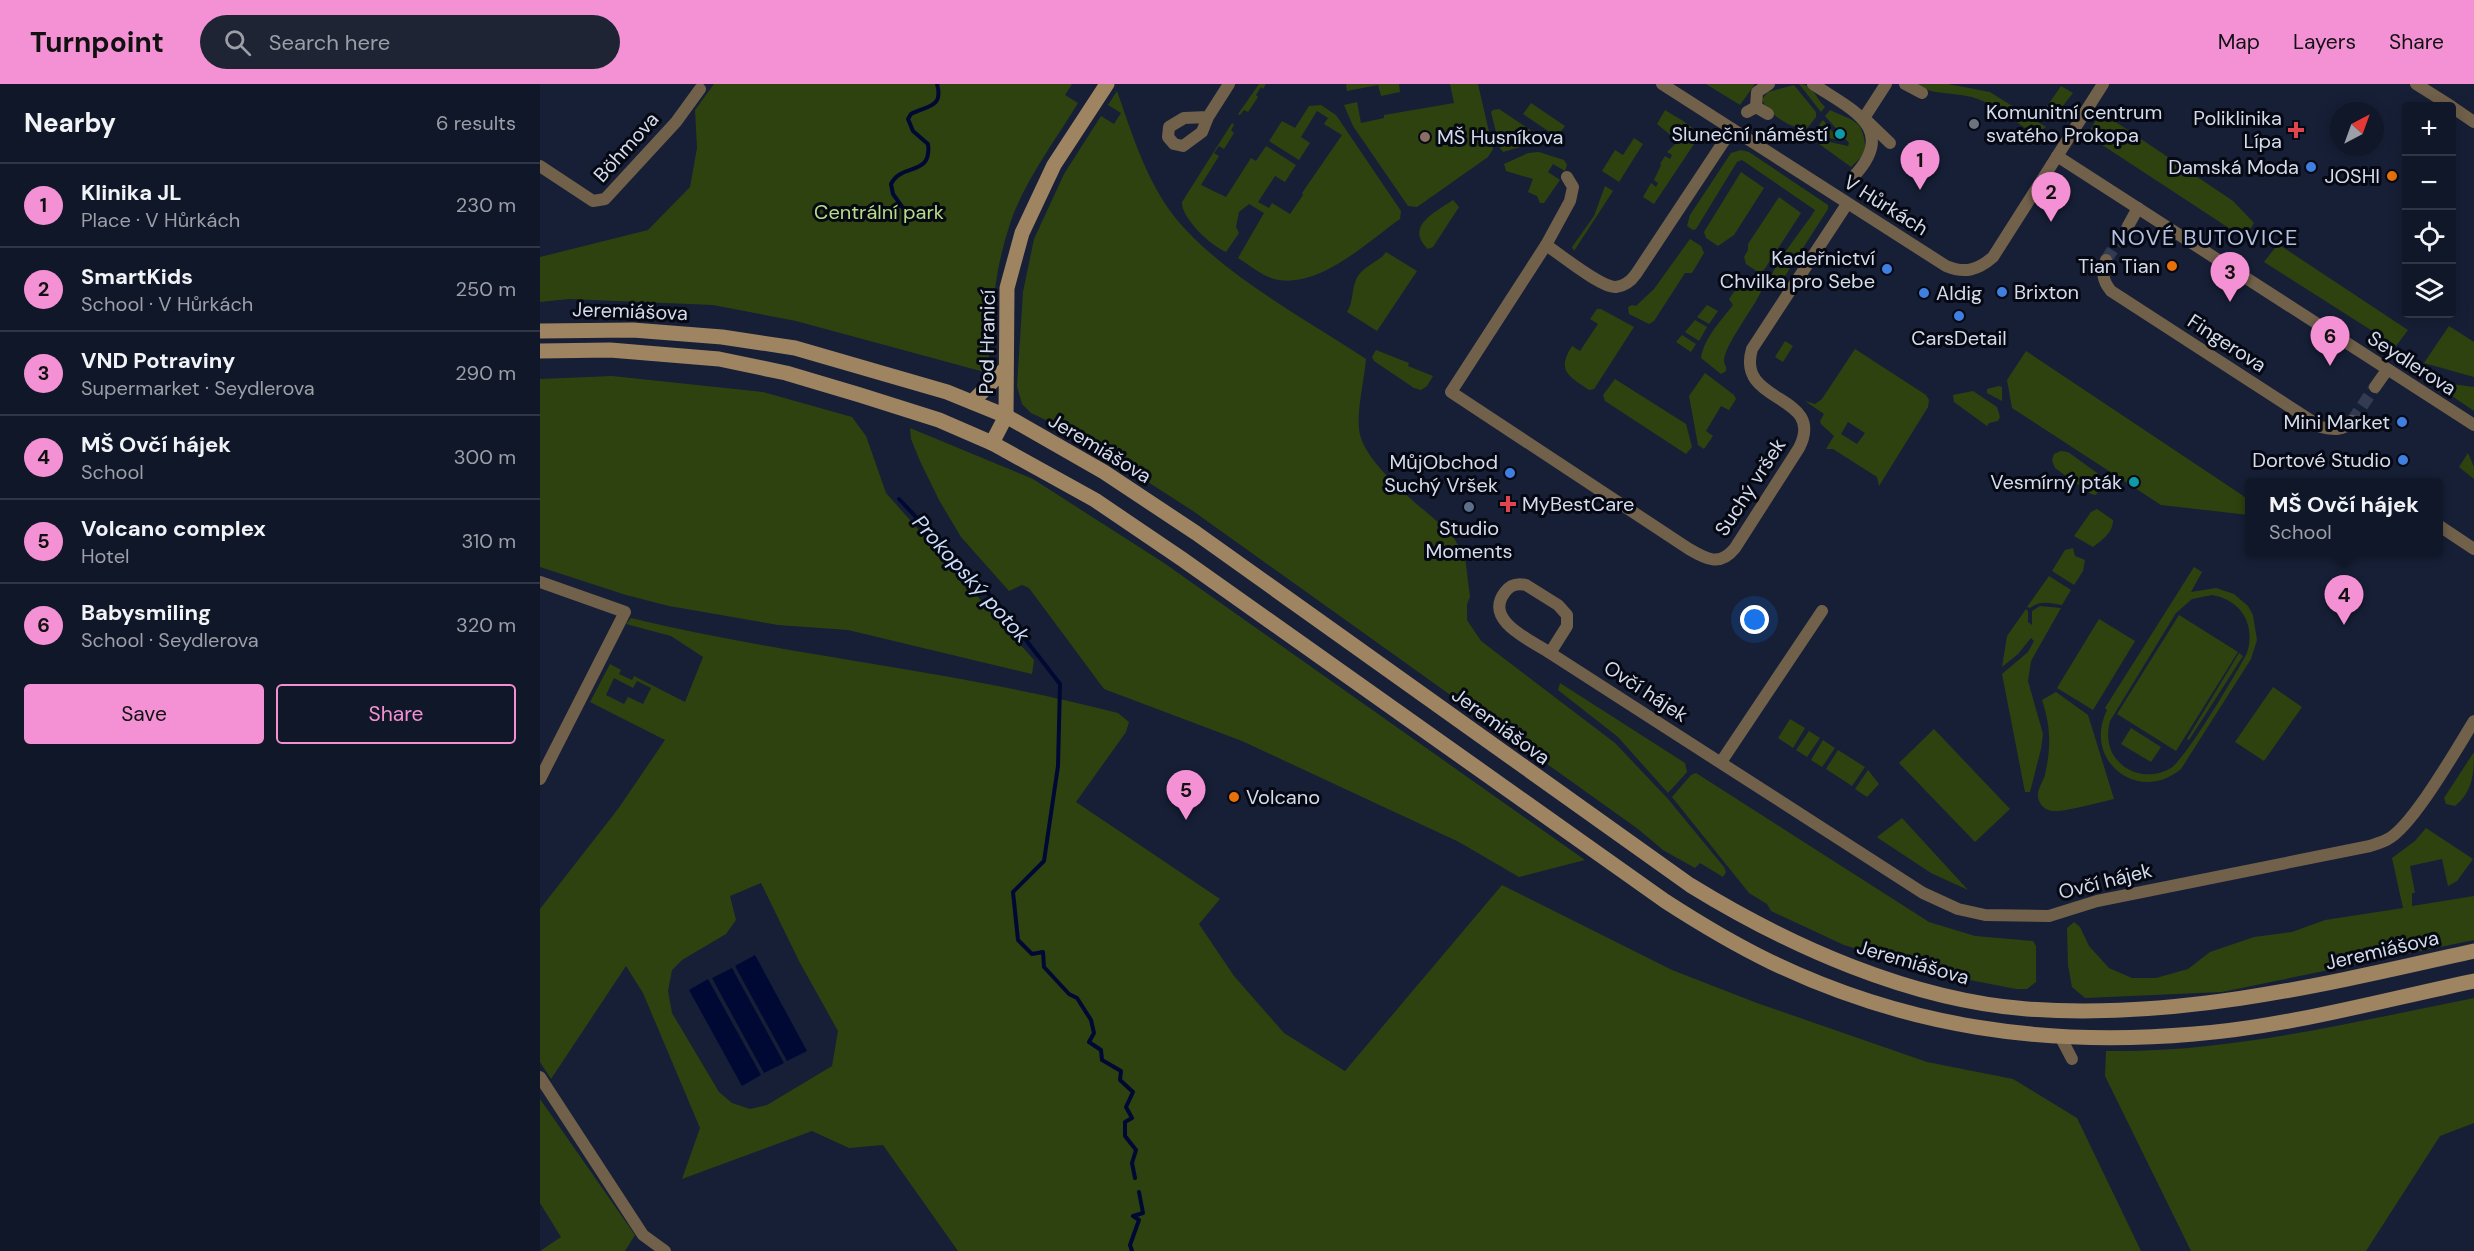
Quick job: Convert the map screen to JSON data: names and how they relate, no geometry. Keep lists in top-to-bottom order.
{
  "streets": {
    "main road": ["Jeremiášova", "Pod Hranicí"],
    "street": [
      "Böhmova",
      "V Hůrkách",
      "Fingerova",
      "Seydlerova",
      "Suchý vršek",
      "Ovčí hájek"
    ]
  },
  "crossings": [
    ["V Hůrkách", "Seydlerova"],
    ["V Hůrkách", "Suchý vršek"],
    ["Jeremiášova", "Pod Hranicí"]
  ],
  "districts": ["NOVÉ BUTOVICE"],
  "water": ["Prokopský potok"],
  "parks": ["Centrální park"],
  "places": {
    "other": [
      "Komunitní centrum svatého Prokopa",
      "Sluneční náměstí",
      "MŠ Husníkova",
      "Damská Moda",
      "JOSHI",
      "Tian Tian",
      "Kadeřnictví Chvilka pro Sebe",
      "Brixton",
      "Aldig",
      "CarsDetail",
      "Mini Market",
      "Dortové Studio",
      "MůjObchod Suchý Vršek",
      "Vesmírný pták",
      "Studio Moments",
      "Volcano"
    ],
    "health": ["Poliklinika Lípa", "MyBestCare"]
  },
  "north": "top right",
  "page": {
    "header": "Turnpoint",
    "search": "Search here",
    "nav": ["Map", "Layers", "Share"],
    "heading": ["Nearby", "6 results"],
    "map_buttons": ["+", "−"],
    "pins": [
      "1",
      "2",
      "3",
      "6",
      "4",
      "5"
    ],
    "list": [
      {
        "mark": "1",
        "name": "Klinika JL",
        "note": "Place · V Hůrkách",
        "value": "230 m"
      },
      {
        "mark": "2",
        "name": "SmartKids",
        "note": "School · V Hůrkách",
        "value": "250 m"
      },
      {
        "mark": "3",
        "name": "VND Potraviny",
        "note": "Supermarket · Seydlerova",
        "value": "290 m"
      },
      {
        "mark": "4",
        "name": "MŠ Ovčí hájek",
        "note": "School",
        "value": "300 m"
      },
      {
        "mark": "5",
        "name": "Volcano complex",
        "note": "Hotel",
        "value": "310 m"
      },
      {
        "mark": "6",
        "name": "Babysmiling",
        "note": "School · Seydlerova",
        "value": "320 m"
      }
    ],
    "popup": ["MŠ Ovčí hájek", "School"],
    "buttons": ["Save", "Share"]
  }
}
